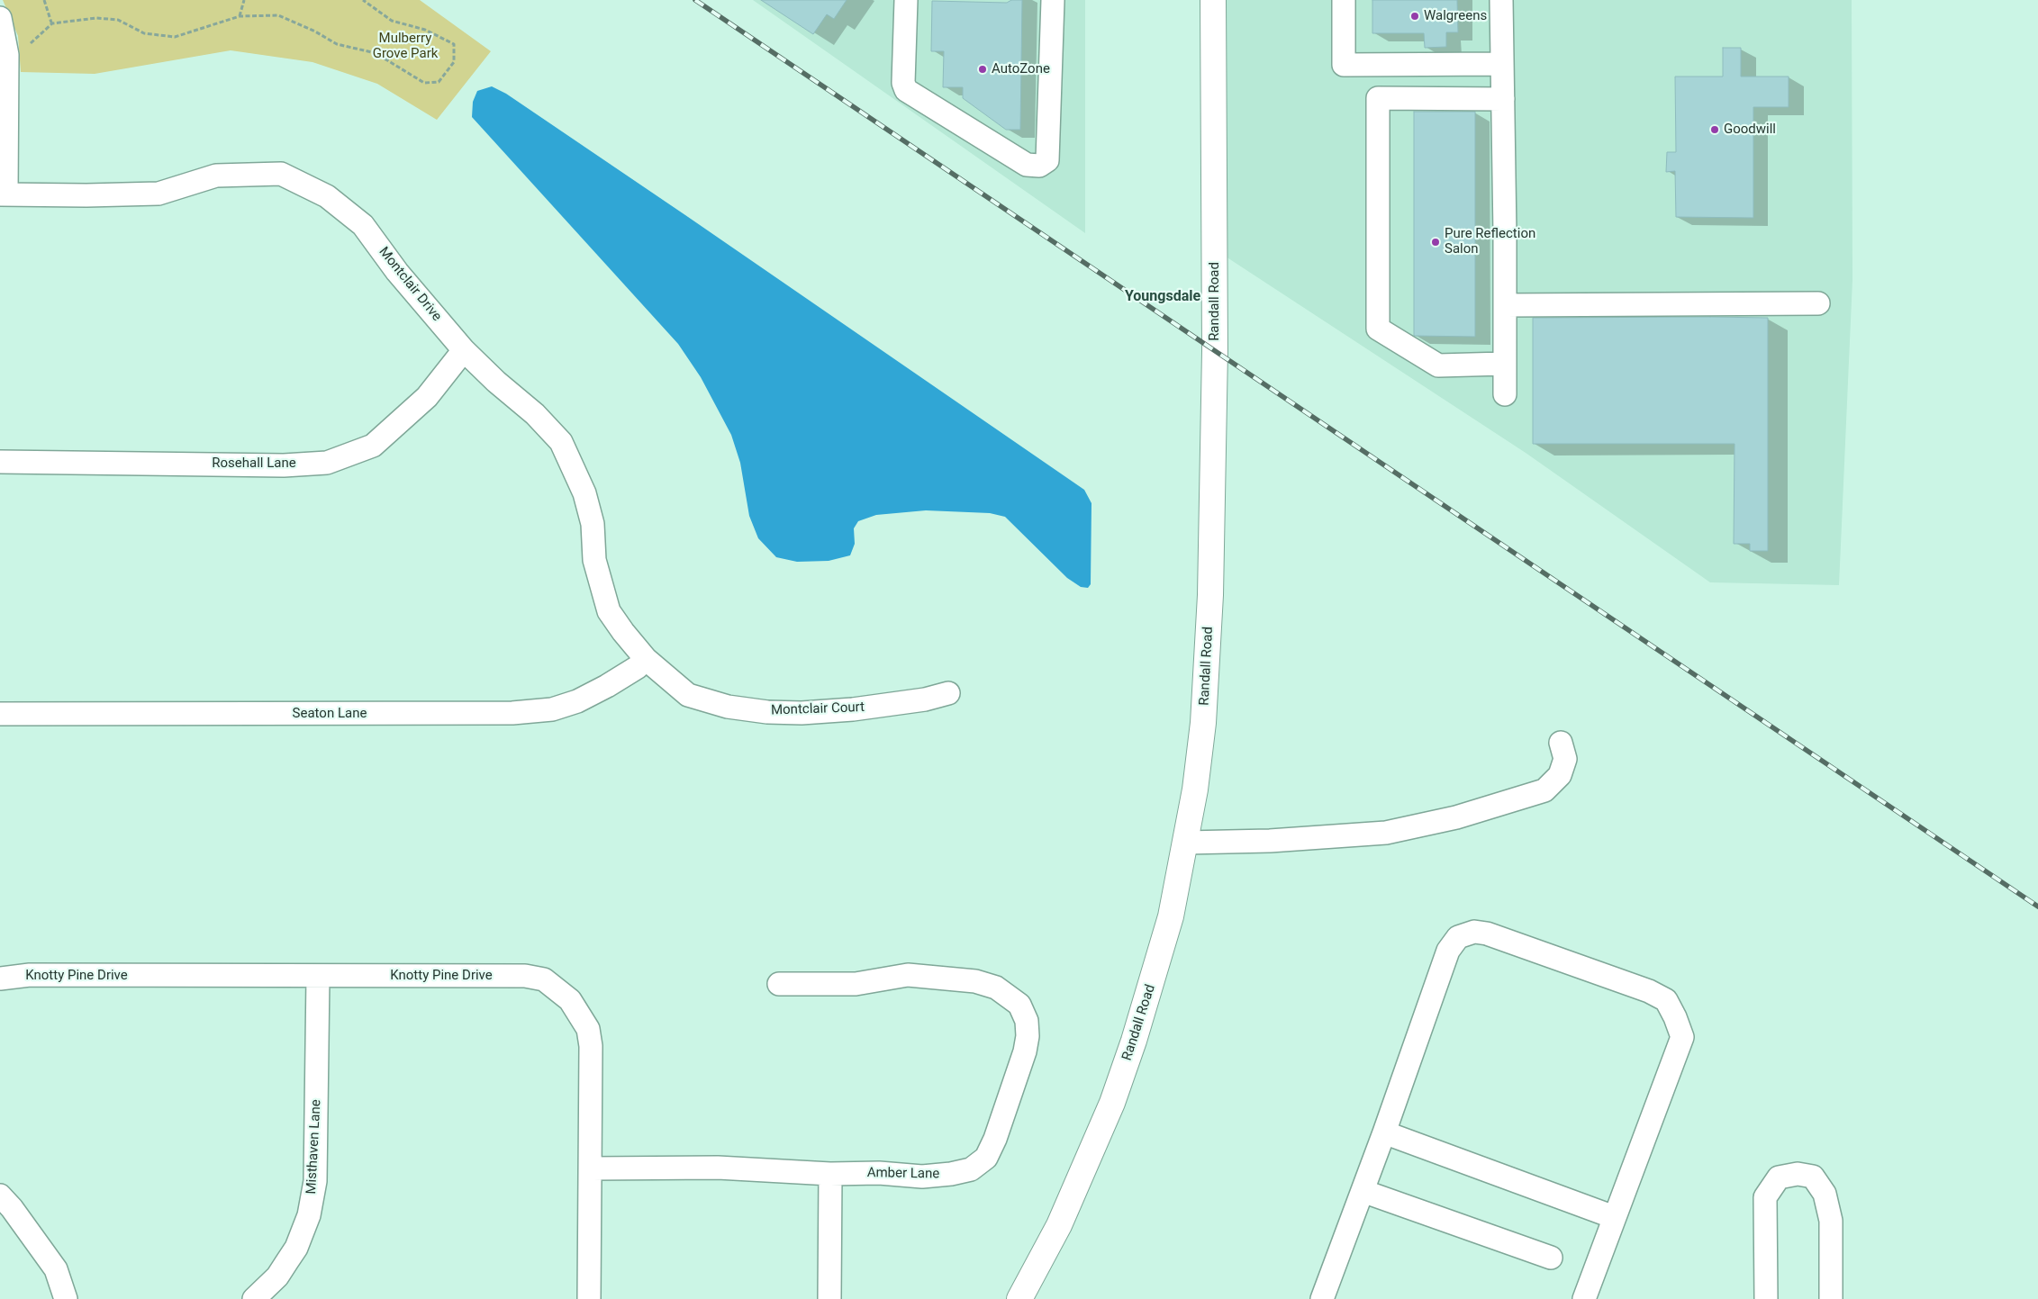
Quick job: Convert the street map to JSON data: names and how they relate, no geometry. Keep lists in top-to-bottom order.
{
  "streets": {
    "main road": ["Randall Road"],
    "street": [
      "Montclair Drive",
      "Rosehall Lane",
      "Montclair Court",
      "Seaton Lane",
      "Knotty Pine Drive",
      "Misthaven Lane",
      "Amber Lane"
    ]
  },
  "crossings": [
    ["Montclair Drive", "Rosehall Lane"],
    ["Montclair Drive", "Montclair Court"],
    ["Montclair Drive", "Seaton Lane"],
    ["Montclair Court", "Seaton Lane"],
    ["Knotty Pine Drive", "Misthaven Lane"],
    ["Knotty Pine Drive", "Amber Lane"]
  ],
  "districts": ["Youngsdale"],
  "parks": ["Mulberry Grove Park"],
  "places": [
    "Walgreens",
    "AutoZone",
    "Goodwill",
    "Pure Reflection Salon"
  ]
}
